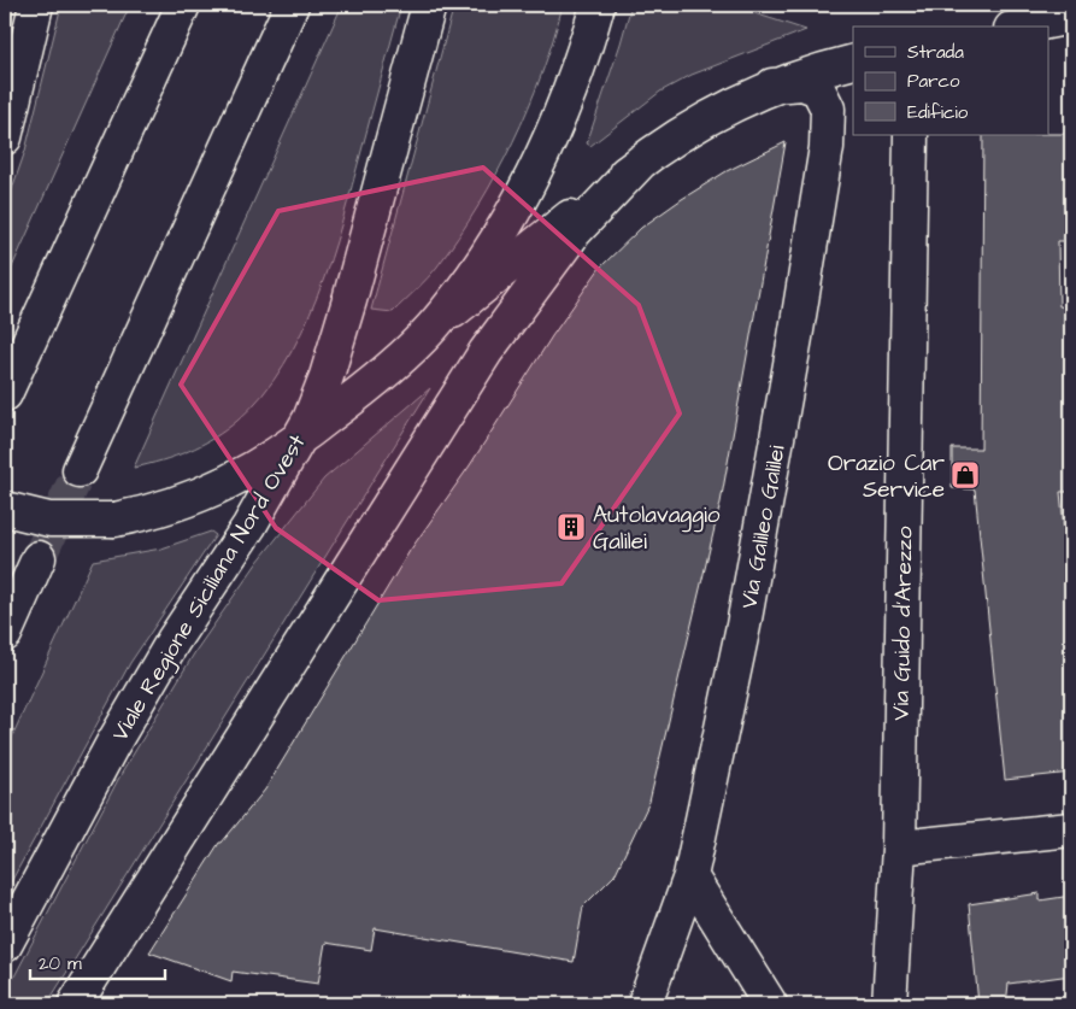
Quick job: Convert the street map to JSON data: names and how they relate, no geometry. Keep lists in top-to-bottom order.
{
  "streets": {
    "street": ["Via Galileo Galilei", "Viale Regione Siciliana Nord Ovest", "Via Guido d'Arezzo"]
  },
  "places": {
    "shop": ["Orazio Car Service"],
    "building": ["Autolavaggio Galilei"]
  },
  "legend": ["Strada", "Parco", "Edificio"],
  "scale_bar": "20 m"
}
